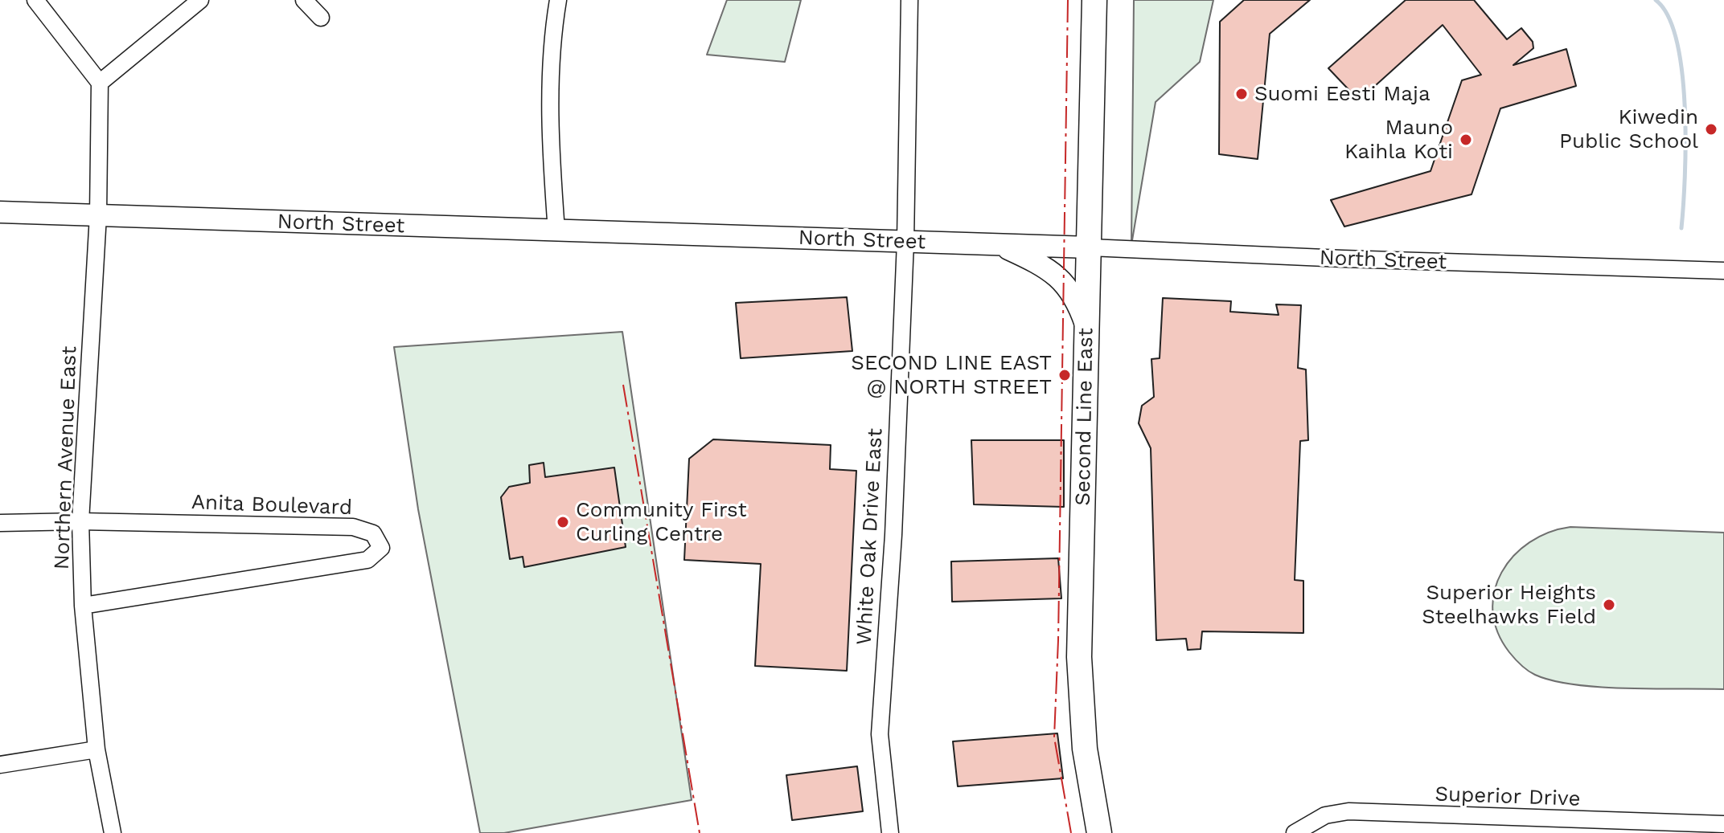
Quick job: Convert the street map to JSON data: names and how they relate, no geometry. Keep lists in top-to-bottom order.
{
  "streets": {
    "highway": ["Second Line East"],
    "main road": ["North Street"],
    "street": [
      "Northern Avenue East",
      "Anita Boulevard",
      "White Oak Drive East",
      "Superior Drive"
    ]
  },
  "crossings": [
    ["North Street", "Second Line East"],
    ["North Street", "Northern Avenue East"],
    ["North Street", "White Oak Drive East"],
    ["Northern Avenue East", "Anita Boulevard"]
  ],
  "places": [
    "Suomi Eesti Maja",
    "Kiwedin Public School",
    "Mauno Kaihla Koti",
    "SECOND LINE EAST @ NORTH STREET",
    "Community First Curling Centre",
    "Superior Heights Steelhawks Field"
  ]
}
